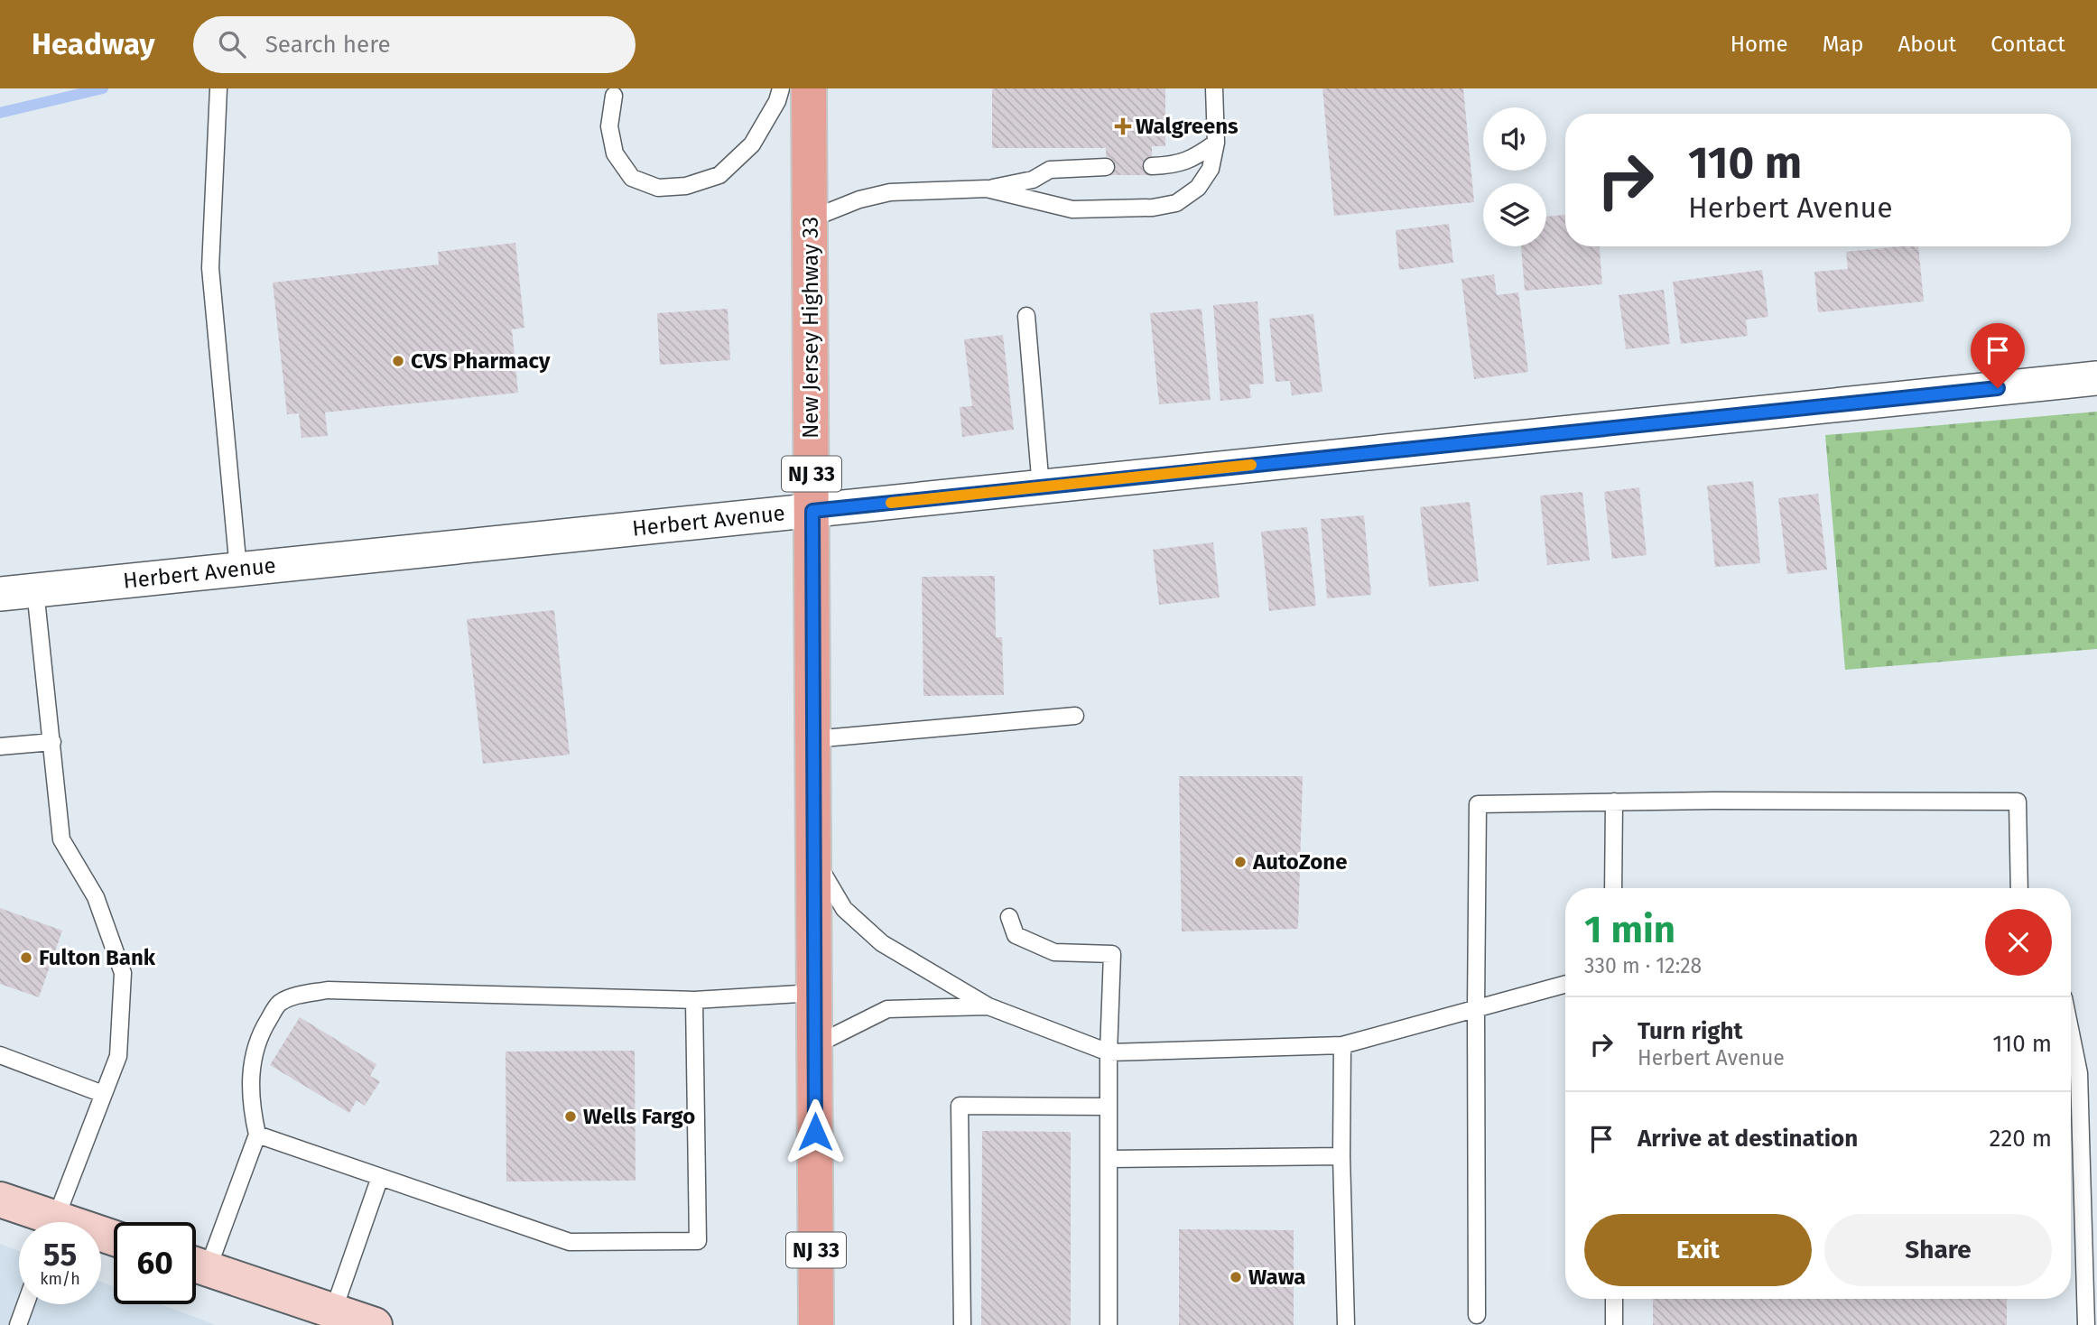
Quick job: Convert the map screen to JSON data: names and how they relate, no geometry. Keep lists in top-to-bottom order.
{
  "streets": {
    "main road": ["New Jersey Highway 33", "NJ 33"],
    "street": ["Herbert Avenue"]
  },
  "crossings": [
    ["New Jersey Highway 33", "Herbert Avenue"]
  ],
  "places": {
    "health": ["Walgreens"],
    "other": [
      "CVS Pharmacy",
      "AutoZone",
      "Fulton Bank",
      "Wells Fargo",
      "Wawa"
    ]
  },
  "page": {
    "header": "Headway",
    "search": "Search here",
    "nav": [
      "Home",
      "Map",
      "About",
      "Contact"
    ],
    "turn": ["110 m", "Herbert Avenue"],
    "heading": ["1 min", "330 m · 12:28"],
    "list": [
      {
        "name": "Turn right",
        "note": "Herbert Avenue",
        "value": "110 m"
      },
      {
        "name": "Arrive at destination",
        "value": "220 m"
      }
    ],
    "buttons": ["Exit", "Share"],
    "speed": "55 km/h",
    "limit": "60"
  }
}
